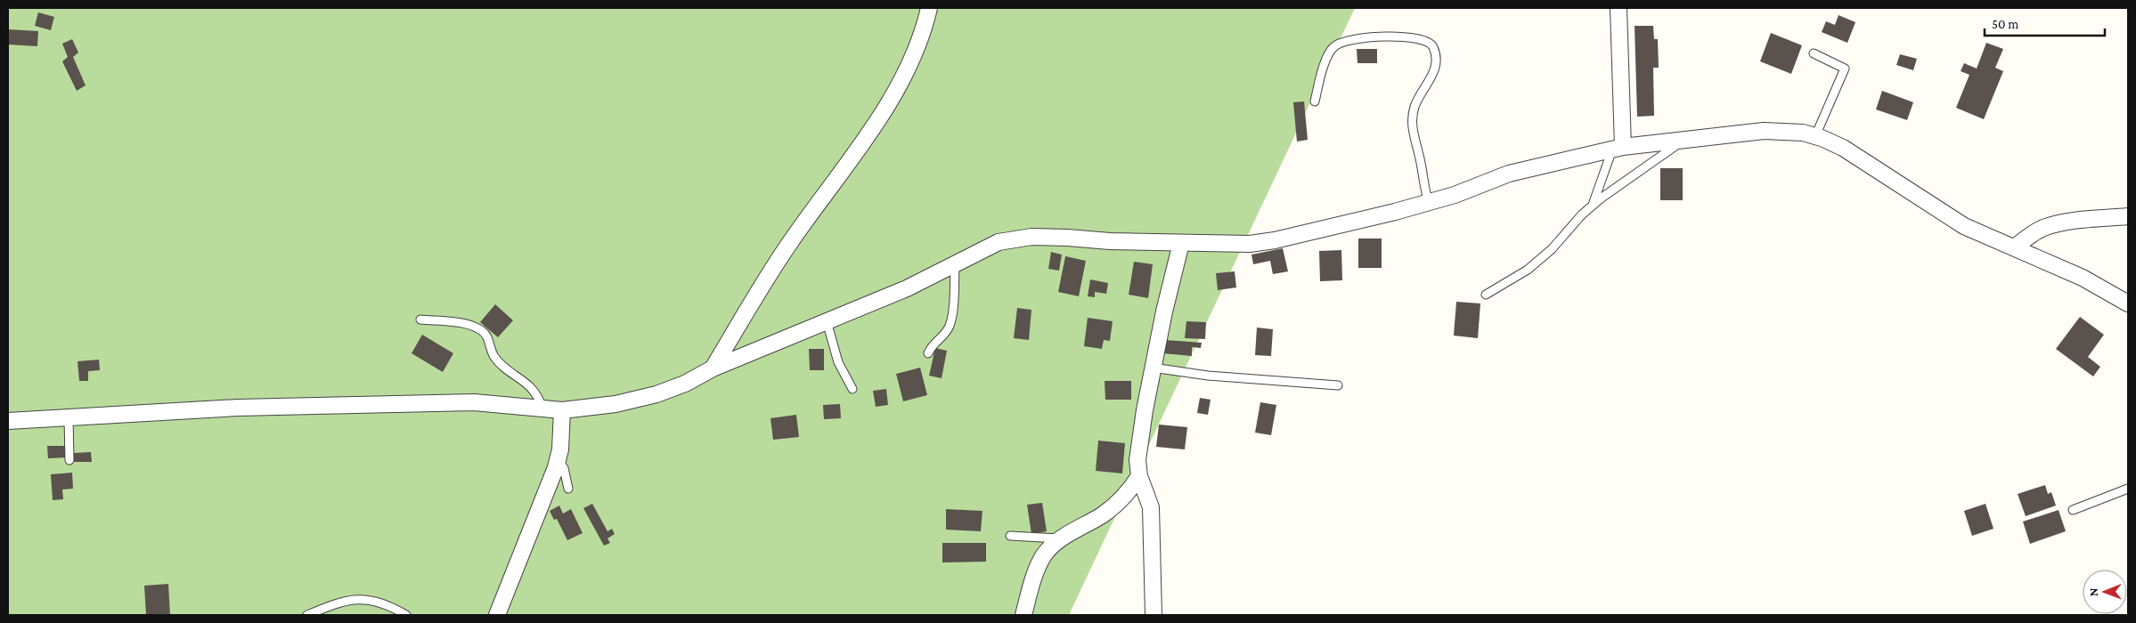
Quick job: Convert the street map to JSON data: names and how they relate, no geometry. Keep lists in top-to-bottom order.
{
  "scale_bar": "50 m",
  "north": "left"
}
